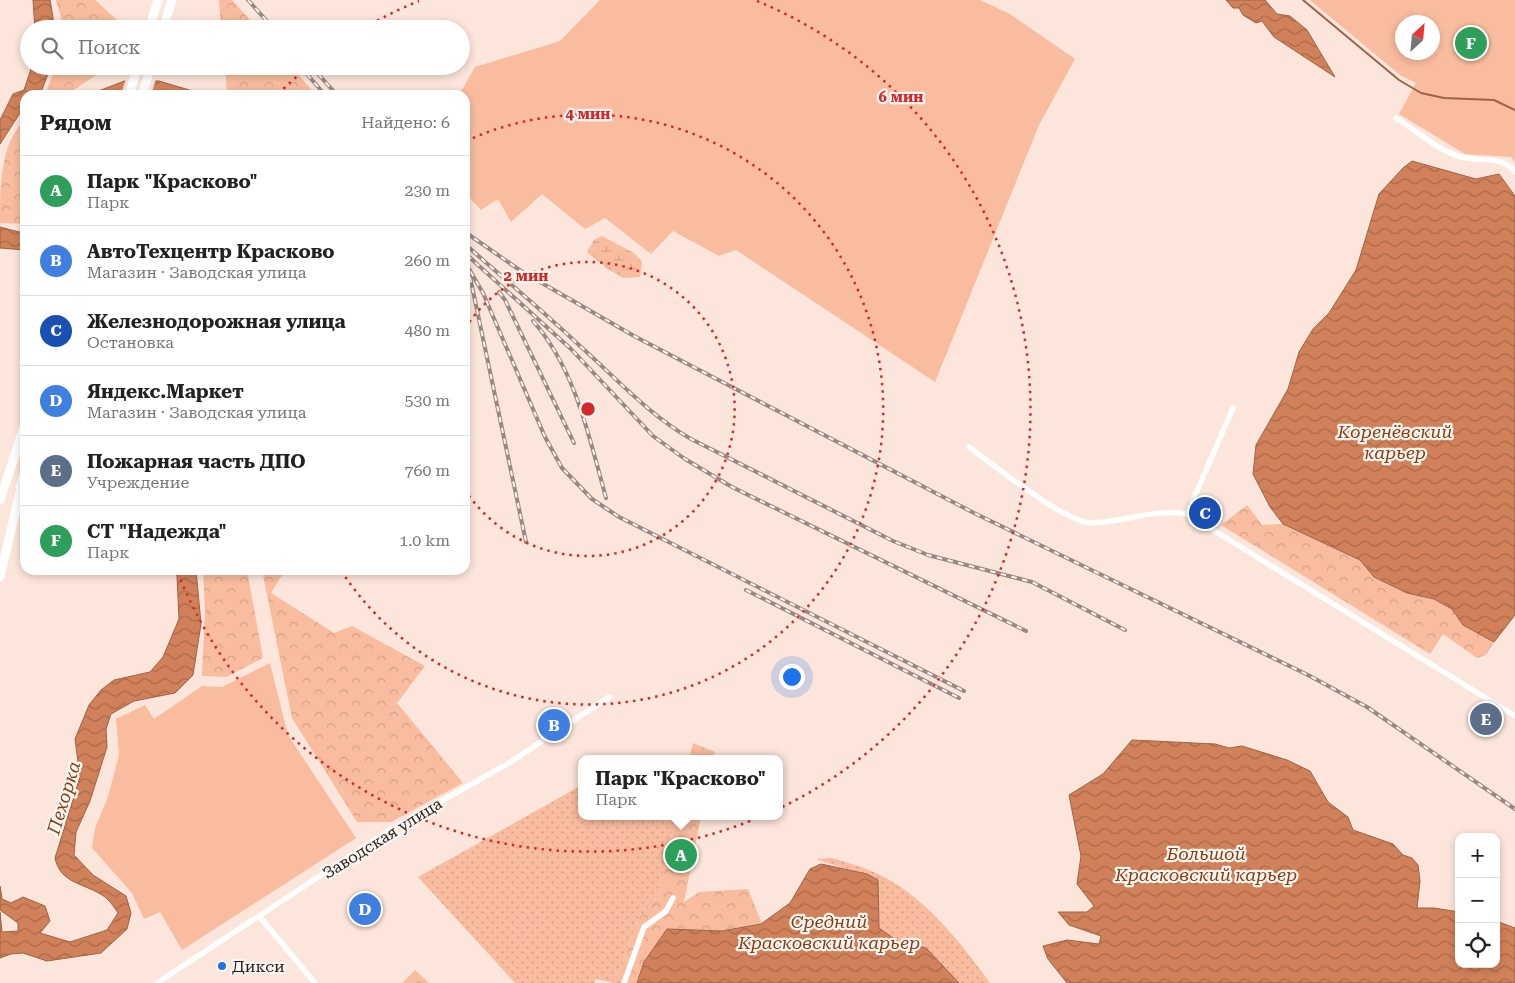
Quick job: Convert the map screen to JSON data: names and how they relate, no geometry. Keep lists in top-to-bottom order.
{
  "streets": {
    "street": ["Заводская улица"]
  },
  "water": [
    "Коренёвский карьер",
    "Пехорка",
    "Большой Красковский карьер",
    "Средний Красковский карьер"
  ],
  "places": ["Дикси"],
  "north": "top right",
  "page": {
    "search": "Поиск",
    "pins": [
      "F",
      "C",
      "E",
      "B",
      "A",
      "D"
    ],
    "heading": ["Рядом", "Найдено: 6"],
    "list": [
      {
        "mark": "A",
        "name": "Парк \"Красково\"",
        "note": "Парк",
        "value": "230 m"
      },
      {
        "mark": "B",
        "name": "АвтоТехцентр Красково",
        "note": "Магазин · Заводская улица",
        "value": "260 m"
      },
      {
        "mark": "C",
        "name": "Железнодорожная улица",
        "note": "Остановка",
        "value": "480 m"
      },
      {
        "mark": "D",
        "name": "Яндекс.Маркет",
        "note": "Магазин · Заводская улица",
        "value": "530 m"
      },
      {
        "mark": "E",
        "name": "Пожарная часть ДПО",
        "note": "Учреждение",
        "value": "760 m"
      },
      {
        "mark": "F",
        "name": "СТ \"Надежда\"",
        "note": "Парк",
        "value": "1.0 km"
      }
    ],
    "popup": ["Парк \"Красково\"", "Парк"],
    "map_buttons": ["+", "−"]
  },
  "rings": ["6 мин", "4 мин", "2 мин"]
}
